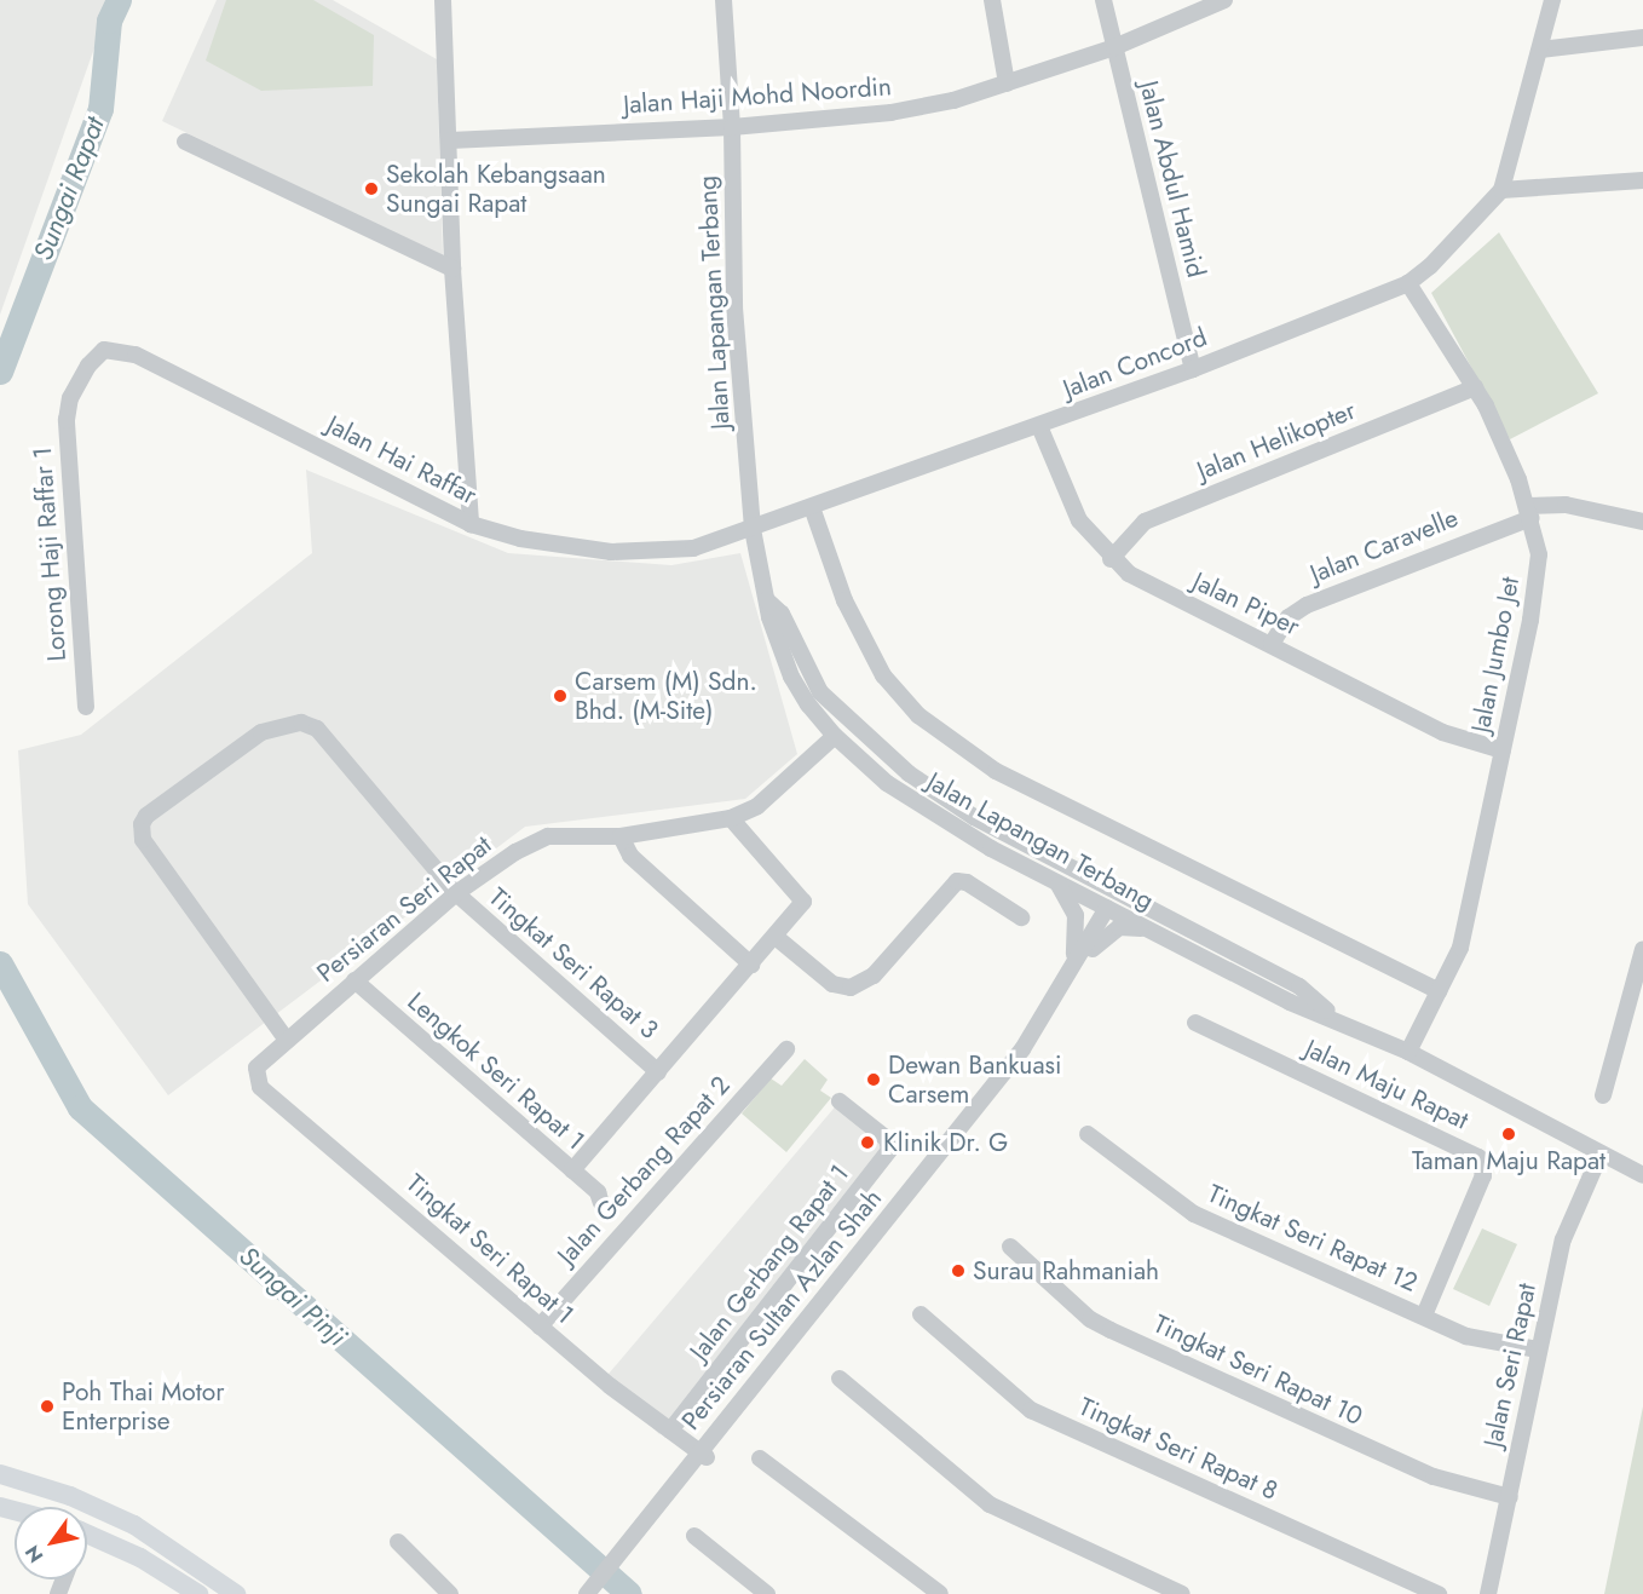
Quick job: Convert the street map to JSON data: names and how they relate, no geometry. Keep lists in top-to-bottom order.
{
  "streets": {
    "street": [
      "Jalan Haji Mohd Noordin",
      "Jalan Abdul Hamid",
      "Jalan Lapangan Terbang",
      "Jalan Concord",
      "Jalan Helikopter",
      "Jalan Hai Raffar",
      "Jalan Caravelle",
      "Lorong Haji Raffar 1",
      "Jalan Piper",
      "Jalan Jumbo Jet",
      "Persiaran Seri Rapat",
      "Tingkat Seri Rapat 3",
      "Lengkok Seri Rapat 1",
      "Jalan Maju Rapat",
      "Jalan Gerbang Rapat 2",
      "Tingkat Seri Rapat 12",
      "Tingkat Seri Rapat 1",
      "Jalan Gerbang Rapat 1",
      "Persiaran Sultan Azlan Shah",
      "Jalan Seri Rapat",
      "Tingkat Seri Rapat 10",
      "Tingkat Seri Rapat 8"
    ]
  },
  "crossings": [
    ["Jalan Haji Mohd Noordin", "Jalan Abdul Hamid"],
    ["Jalan Haji Mohd Noordin", "Jalan Lapangan Terbang"],
    ["Jalan Abdul Hamid", "Jalan Concord"],
    ["Jalan Lapangan Terbang", "Jalan Concord"],
    ["Jalan Lapangan Terbang", "Jalan Hai Raffar"],
    ["Jalan Lapangan Terbang", "Jalan Jumbo Jet"],
    ["Jalan Lapangan Terbang", "Persiaran Seri Rapat"],
    ["Jalan Lapangan Terbang", "Persiaran Sultan Azlan Shah"],
    ["Jalan Lapangan Terbang", "Jalan Seri Rapat"],
    ["Jalan Concord", "Jalan Hai Raffar"],
    ["Jalan Concord", "Jalan Piper"],
    ["Jalan Concord", "Jalan Jumbo Jet"],
    ["Jalan Helikopter", "Jalan Piper"],
    ["Jalan Helikopter", "Jalan Jumbo Jet"],
    ["Jalan Hai Raffar", "Lorong Haji Raffar 1"],
    ["Jalan Caravelle", "Jalan Piper"],
    ["Jalan Caravelle", "Jalan Jumbo Jet"],
    ["Jalan Piper", "Jalan Jumbo Jet"],
    ["Persiaran Seri Rapat", "Tingkat Seri Rapat 3"],
    ["Persiaran Seri Rapat", "Lengkok Seri Rapat 1"],
    ["Persiaran Seri Rapat", "Tingkat Seri Rapat 1"],
    ["Jalan Maju Rapat", "Tingkat Seri Rapat 12"],
    ["Jalan Gerbang Rapat 2", "Tingkat Seri Rapat 1"],
    ["Tingkat Seri Rapat 12", "Jalan Seri Rapat"],
    ["Tingkat Seri Rapat 1", "Jalan Gerbang Rapat 1"],
    ["Tingkat Seri Rapat 1", "Persiaran Sultan Azlan Shah"],
    ["Jalan Seri Rapat", "Tingkat Seri Rapat 10"]
  ],
  "water": ["Sungai Rapat", "Sungai Pinji"],
  "places": [
    "Sekolah Kebangsaan Sungai Rapat",
    "Carsem (M) Sdn. Bhd. (M-Site)",
    "Dewan Bankuasi Carsem",
    "Taman Maju Rapat",
    "Klinik Dr. G",
    "Surau Rahmaniah",
    "Poh Thai Motor Enterprise"
  ],
  "north": "bottom left"
}
